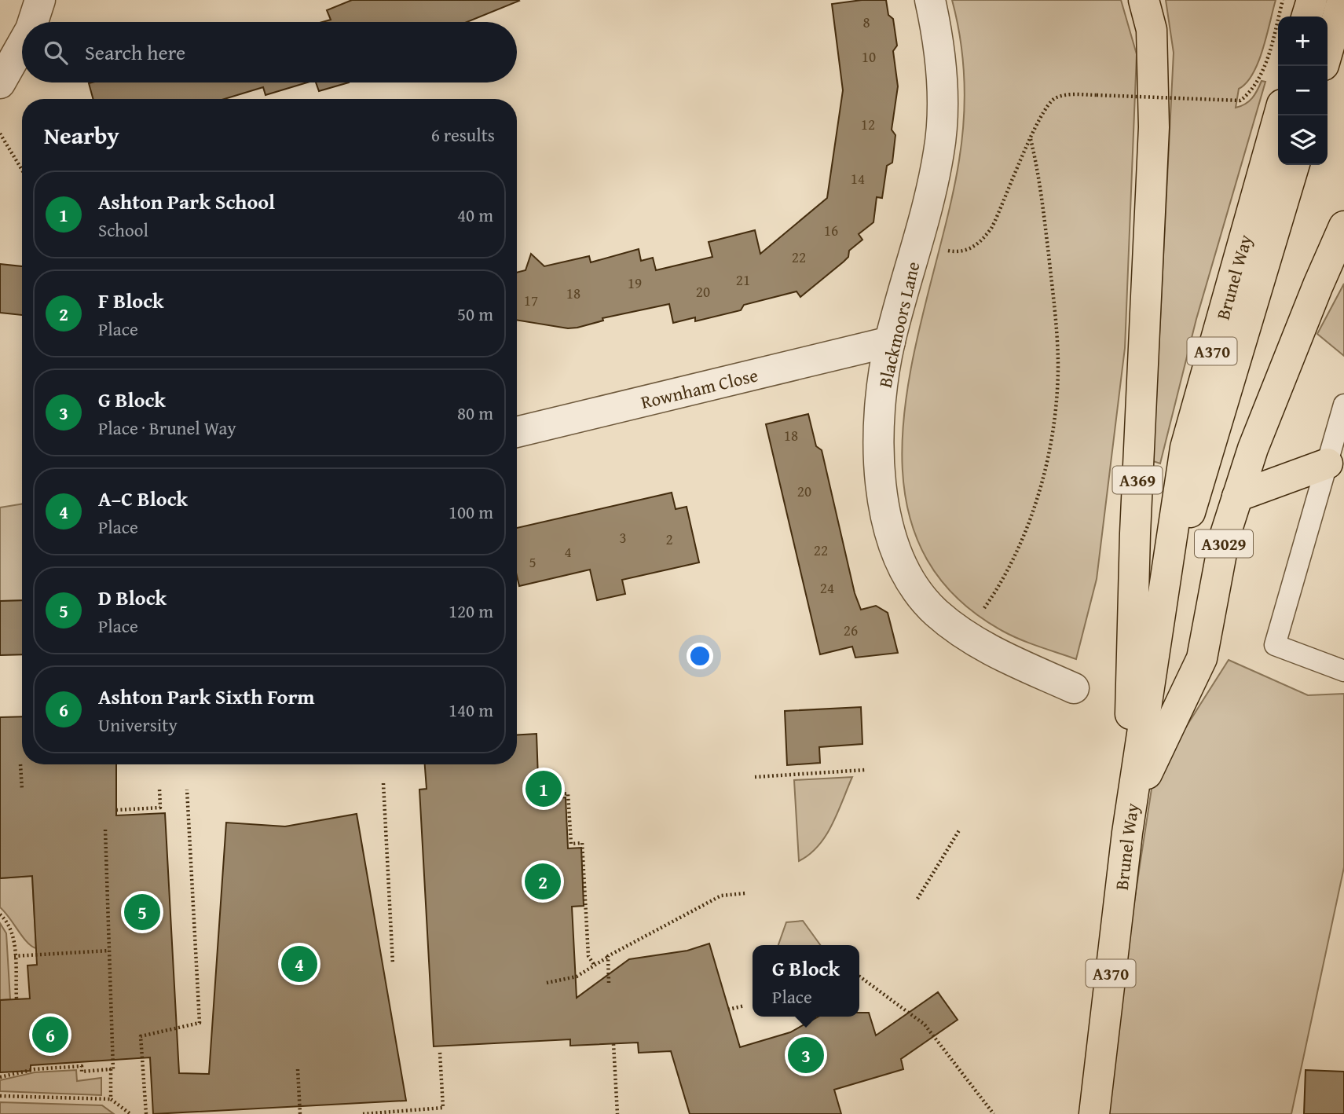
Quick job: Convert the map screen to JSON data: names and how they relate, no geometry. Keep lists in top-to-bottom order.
{
  "streets": {
    "highway": [
      "Brunel Way",
      "A370",
      "A369",
      "A3029"
    ],
    "street": ["Blackmoors Lane", "Rownham Close"]
  },
  "crossings": [
    ["Brunel Way", "A369"],
    ["Brunel Way", "A3029"],
    ["Blackmoors Lane", "Rownham Close"]
  ],
  "house_numbers": [
    "8",
    "10",
    "12",
    "14",
    "16",
    "22",
    "21",
    "19",
    "20",
    "18",
    "17",
    "18",
    "20",
    "3",
    "2",
    "22",
    "4",
    "5",
    "24",
    "26"
  ],
  "page": {
    "map_buttons": ["+", "−"],
    "search": "Search here",
    "heading": ["Nearby", "6 results"],
    "list": [
      {
        "mark": "1",
        "name": "Ashton Park School",
        "note": "School",
        "value": "40 m"
      },
      {
        "mark": "2",
        "name": "F Block",
        "note": "Place",
        "value": "50 m"
      },
      {
        "mark": "3",
        "name": "G Block",
        "note": "Place · Brunel Way",
        "value": "80 m"
      },
      {
        "mark": "4",
        "name": "A–C Block",
        "note": "Place",
        "value": "100 m"
      },
      {
        "mark": "5",
        "name": "D Block",
        "note": "Place",
        "value": "120 m"
      },
      {
        "mark": "6",
        "name": "Ashton Park Sixth Form",
        "note": "University",
        "value": "140 m"
      }
    ],
    "pins": [
      "1",
      "2",
      "5",
      "4",
      "6",
      "3"
    ],
    "popup": ["G Block", "Place"]
  }
}
